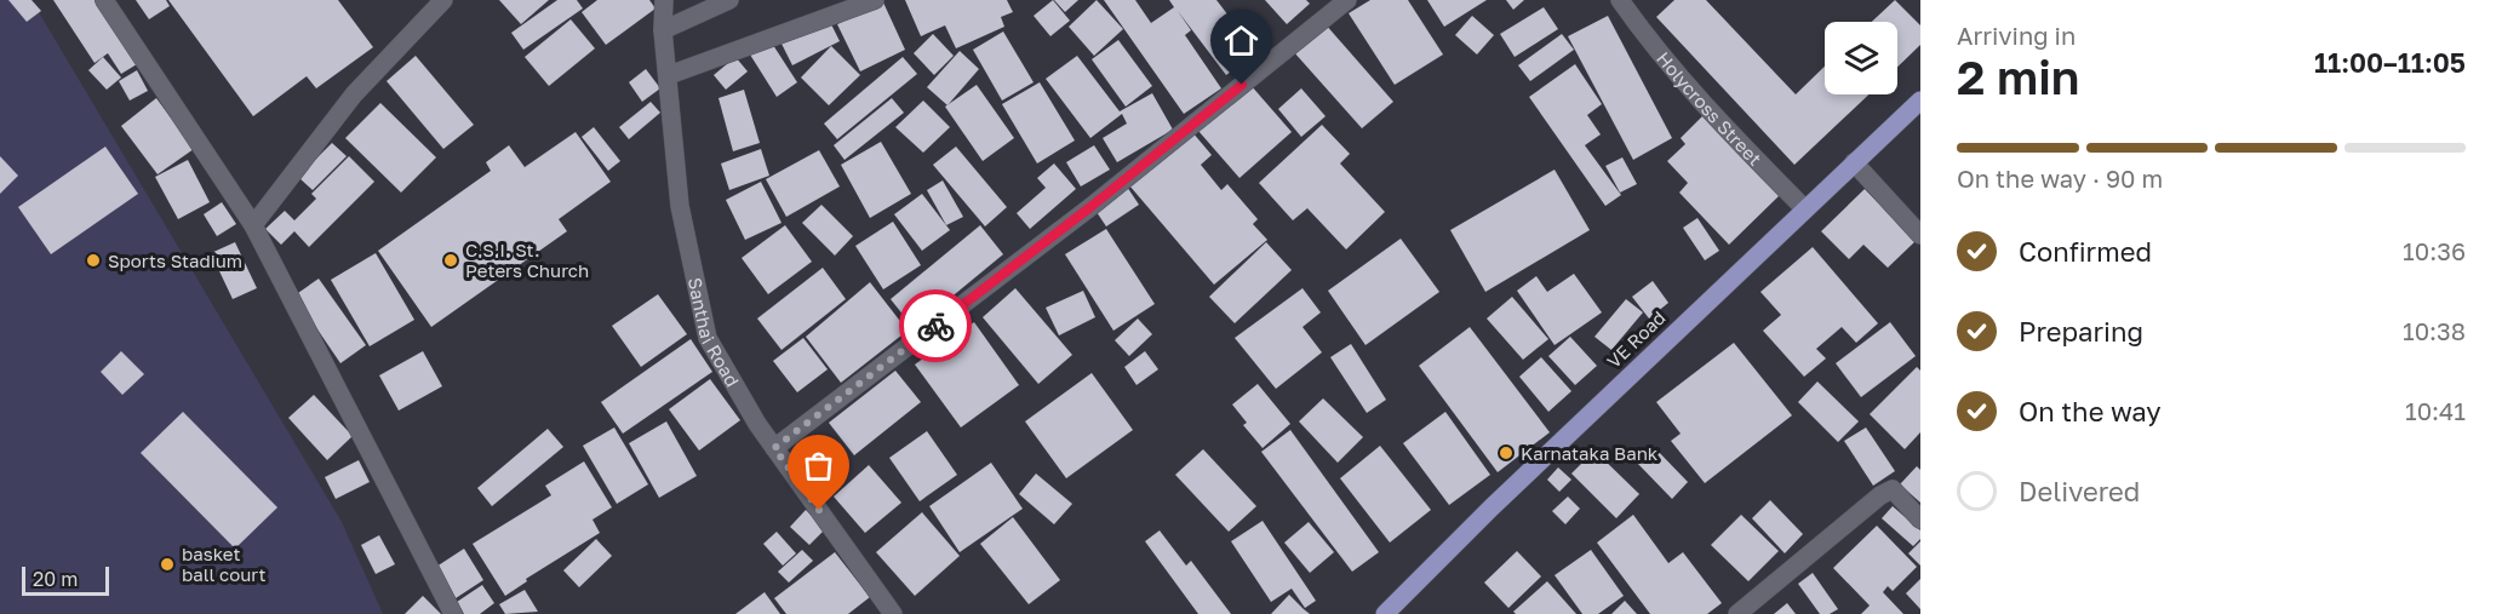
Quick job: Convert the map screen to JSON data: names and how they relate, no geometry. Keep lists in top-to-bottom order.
{
  "streets": {
    "main road": ["VE Road"],
    "street": ["Holycross Street", "Santhai Road"]
  },
  "crossings": [
    ["Holycross Street", "VE Road"]
  ],
  "places": [
    "Sports Stadium",
    "C.S.I. St. Peters Church",
    "Karnataka Bank",
    "basket ball court"
  ],
  "scale_bar": "20 m",
  "page": {
    "heading": ["2 min", "Arriving in", "11:00–11:05"],
    "bar": "On the way · 90 m",
    "list": [
      ["Confirmed", "10:36"],
      ["Preparing", "10:38"],
      ["On the way", "10:41"],
      "Delivered"
    ],
    "scale": "20 m"
  }
}
